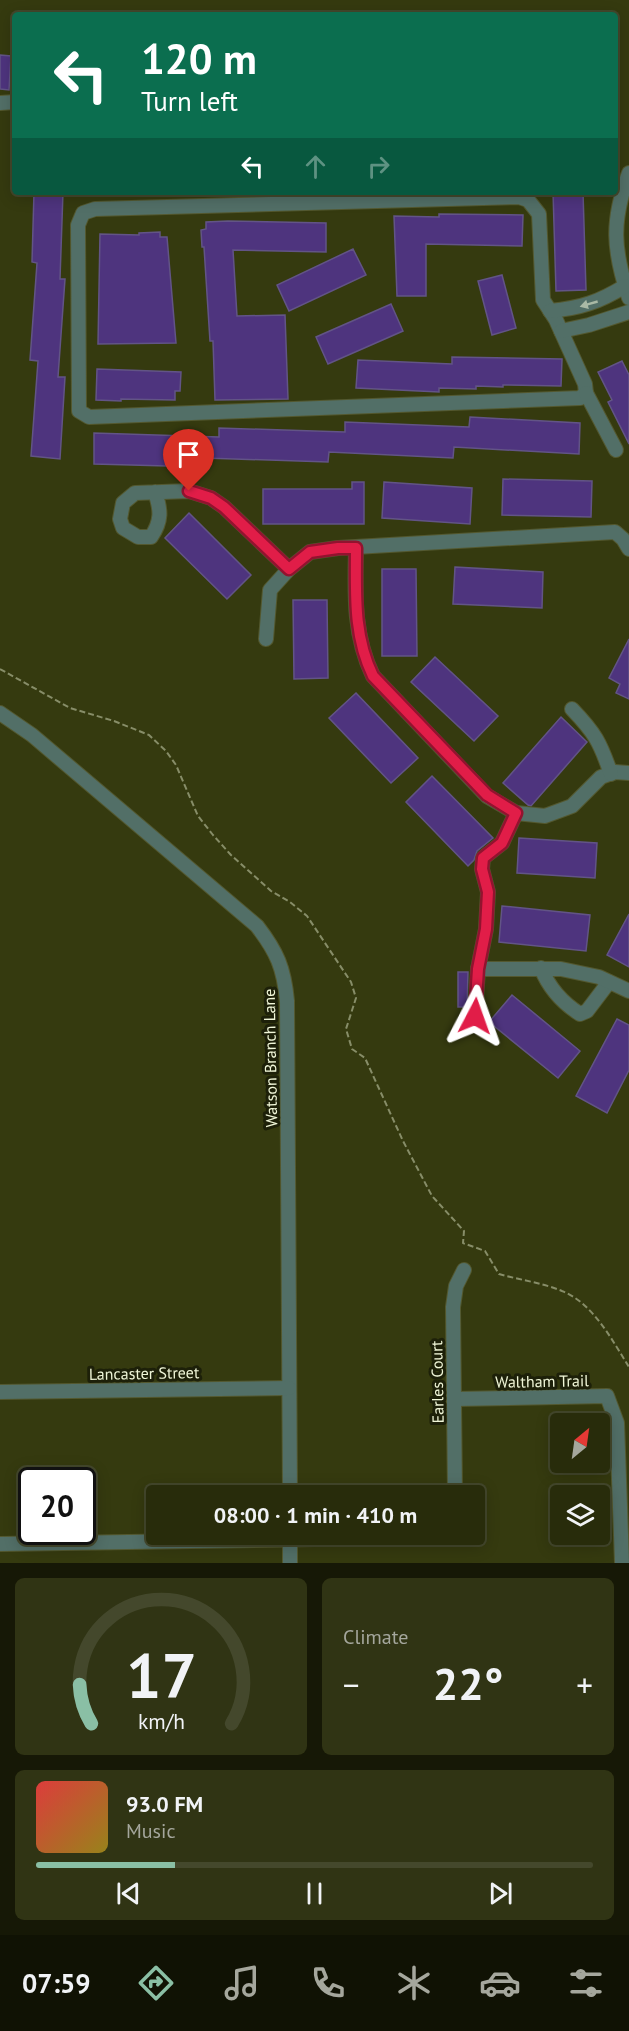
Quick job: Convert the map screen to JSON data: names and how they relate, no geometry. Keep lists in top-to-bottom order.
{
  "streets": {
    "street": [
      "Watson Branch Lane",
      "Lancaster Street",
      "Waltham Trail",
      "Earles Court"
    ]
  },
  "crossings": [
    ["Watson Branch Lane", "Lancaster Street"],
    ["Waltham Trail", "Earles Court"]
  ],
  "north": "top right",
  "page": {
    "turn": ["120 m", "Turn left"],
    "limit": "20",
    "trip": "08:00 · 1 min · 410 m",
    "tile": "Climate",
    "heat": ["−", "22°", "+"],
    "song": ["93.0 FM", "Music"],
    "tabs": "07:59",
    "gauge": ["17", "km/h"]
  }
}
